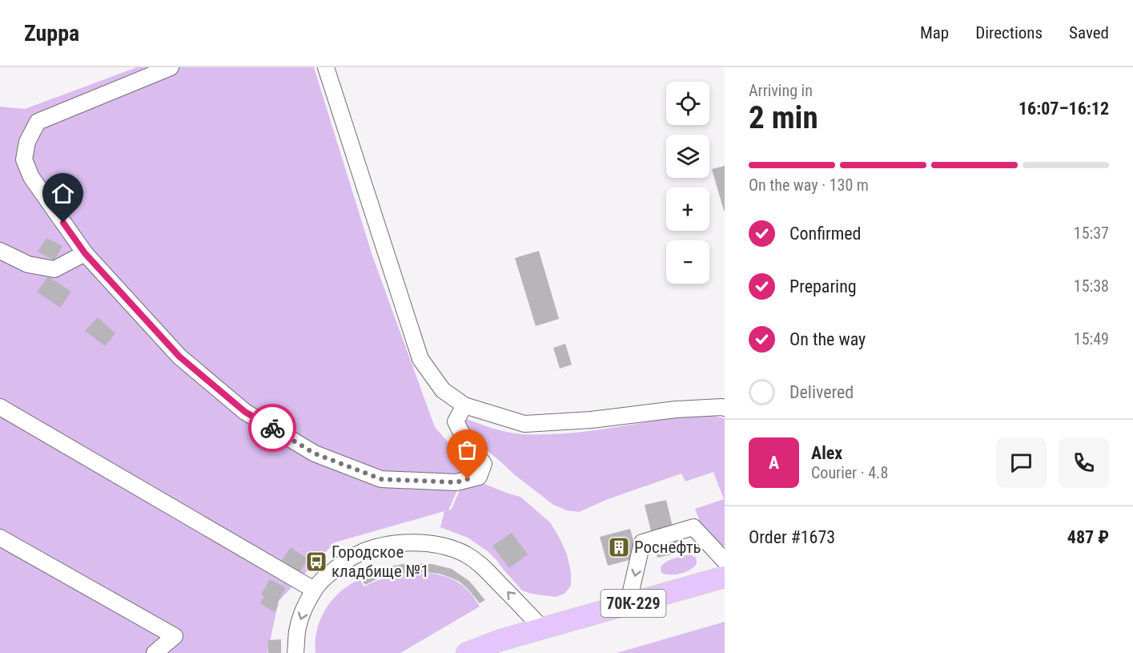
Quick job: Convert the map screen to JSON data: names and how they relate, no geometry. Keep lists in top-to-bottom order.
{
  "streets": {
    "main road": ["70К-229"]
  },
  "places": {
    "building": ["Роснефть"],
    "bus stop": ["Городское кладбище №1"]
  },
  "page": {
    "header": "Zuppa",
    "nav": ["Map", "Directions", "Saved"],
    "heading": ["2 min", "Arriving in", "16:07–16:12"],
    "panel": [
      "Alex",
      "Courier · 4.8",
      "Order #1673",
      "487 ₽"
    ],
    "map_buttons": ["+", "−"],
    "bar": "On the way · 130 m",
    "list": [
      ["Confirmed", "15:37"],
      ["Preparing", "15:38"],
      ["On the way", "15:49"],
      "Delivered"
    ],
    "round": "A"
  }
}
